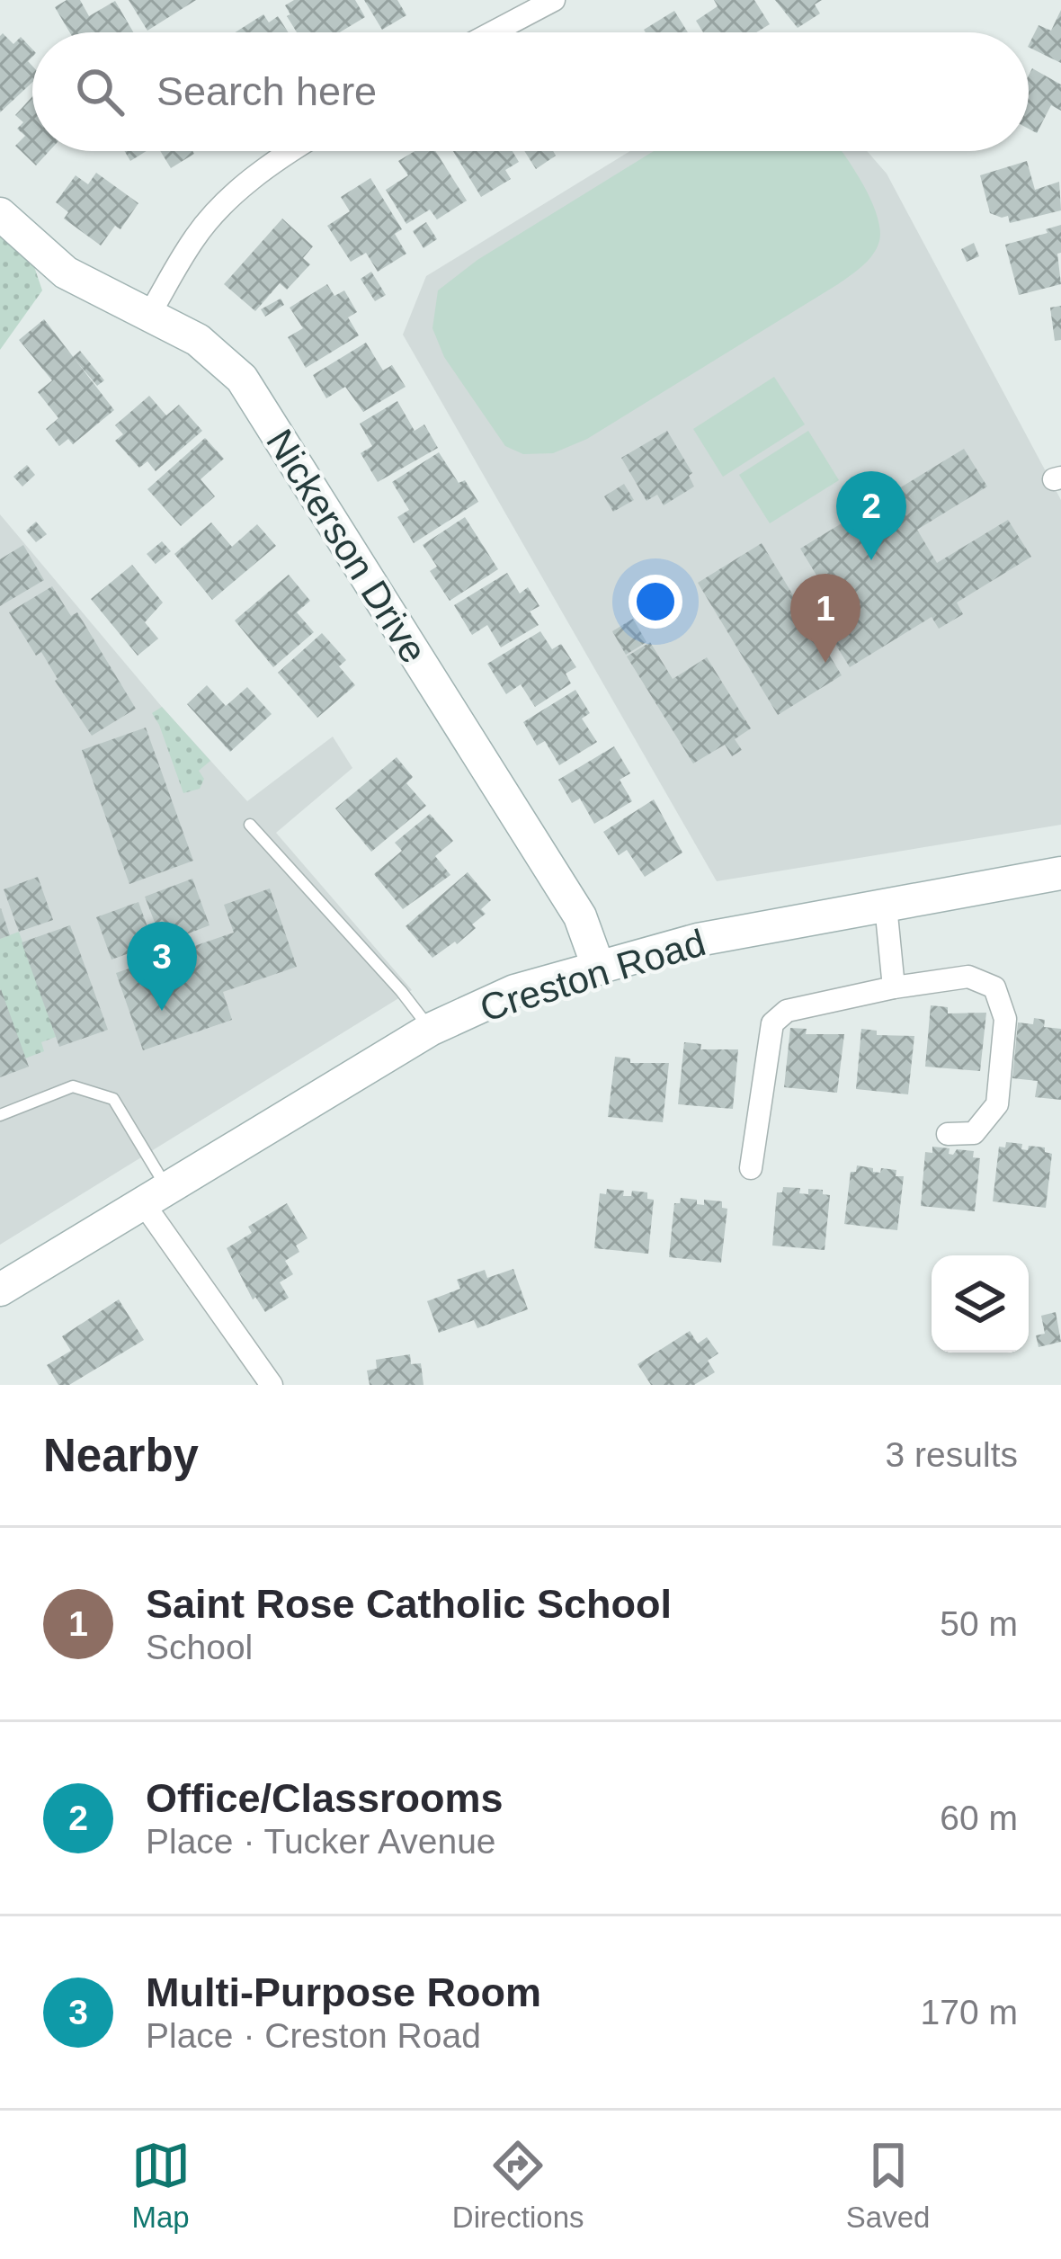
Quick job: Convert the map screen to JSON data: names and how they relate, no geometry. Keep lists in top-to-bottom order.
{
  "streets": {
    "main road": ["Nickerson Drive", "Creston Road"]
  },
  "crossings": [
    ["Nickerson Drive", "Creston Road"]
  ],
  "page": {
    "search": "Search here",
    "pins": ["2", "1", "3"],
    "heading": ["Nearby", "3 results"],
    "list": [
      {
        "mark": "1",
        "name": "Saint Rose Catholic School",
        "note": "School",
        "value": "50 m"
      },
      {
        "mark": "2",
        "name": "Office/Classrooms",
        "note": "Place · Tucker Avenue",
        "value": "60 m"
      },
      {
        "mark": "3",
        "name": "Multi-Purpose Room",
        "note": "Place · Creston Road",
        "value": "170 m"
      }
    ],
    "nav": ["Map", "Directions", "Saved"]
  }
}
